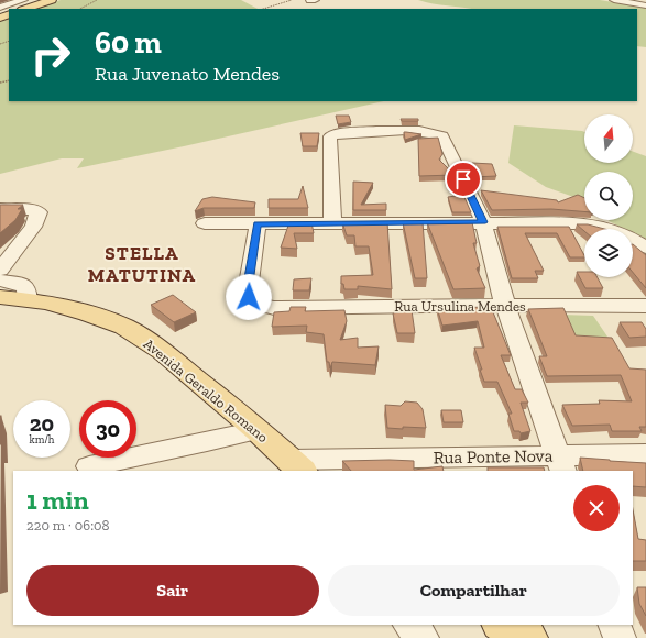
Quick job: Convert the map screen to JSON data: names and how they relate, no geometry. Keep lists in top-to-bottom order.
{
  "streets": {
    "main road": ["Avenida Geraldo Romano"],
    "street": ["Rua Ursulina Mendes", "Rua Ponte Nova"]
  },
  "crossings": [
    ["Avenida Geraldo Romano", "Rua Ponte Nova"]
  ],
  "districts": ["STELLA MATUTINA"],
  "north": "top",
  "page": {
    "turn": ["60 m", "Rua Juvenato Mendes"],
    "speed": "20 km/h",
    "limit": "30",
    "heading": ["1 min", "220 m · 06:08"],
    "buttons": ["Sair", "Compartilhar"]
  }
}
